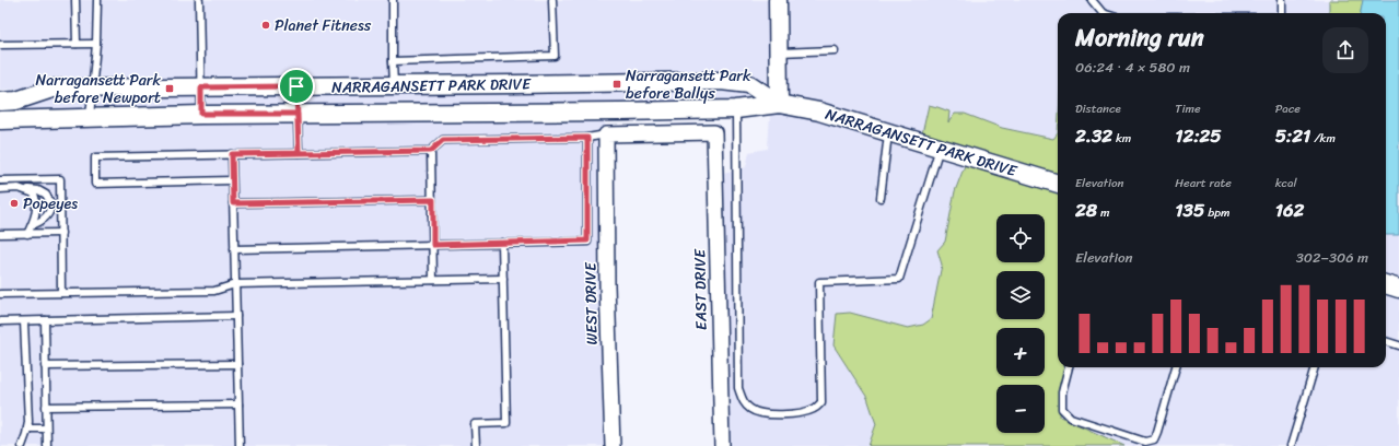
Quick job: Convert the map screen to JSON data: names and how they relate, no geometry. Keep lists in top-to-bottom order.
{
  "streets": {
    "street": ["NARRAGANSETT PARK DRIVE", "EAST DRIVE", "WEST DRIVE"]
  },
  "crossings": [
    ["EAST DRIVE", "WEST DRIVE"]
  ],
  "places": {
    "other": ["Planet Fitness", "Popeyes"],
    "transit": ["Narragansett Park before Ballys", "Narragansett Park before Newport"]
  },
  "page": {
    "heading": ["Morning run", "06:24 · 4 × 580 m"],
    "stats": [
      ["Distance", "2.32 km"],
      ["Time", "12:25"],
      ["Pace", "5:21 /km"],
      ["Elevation", "28 m"],
      ["Heart rate", "135 bpm"],
      ["kcal", "162"]
    ],
    "map_buttons": ["+", "−"],
    "chart": ["Elevation", "302–306 m"]
  }
}
